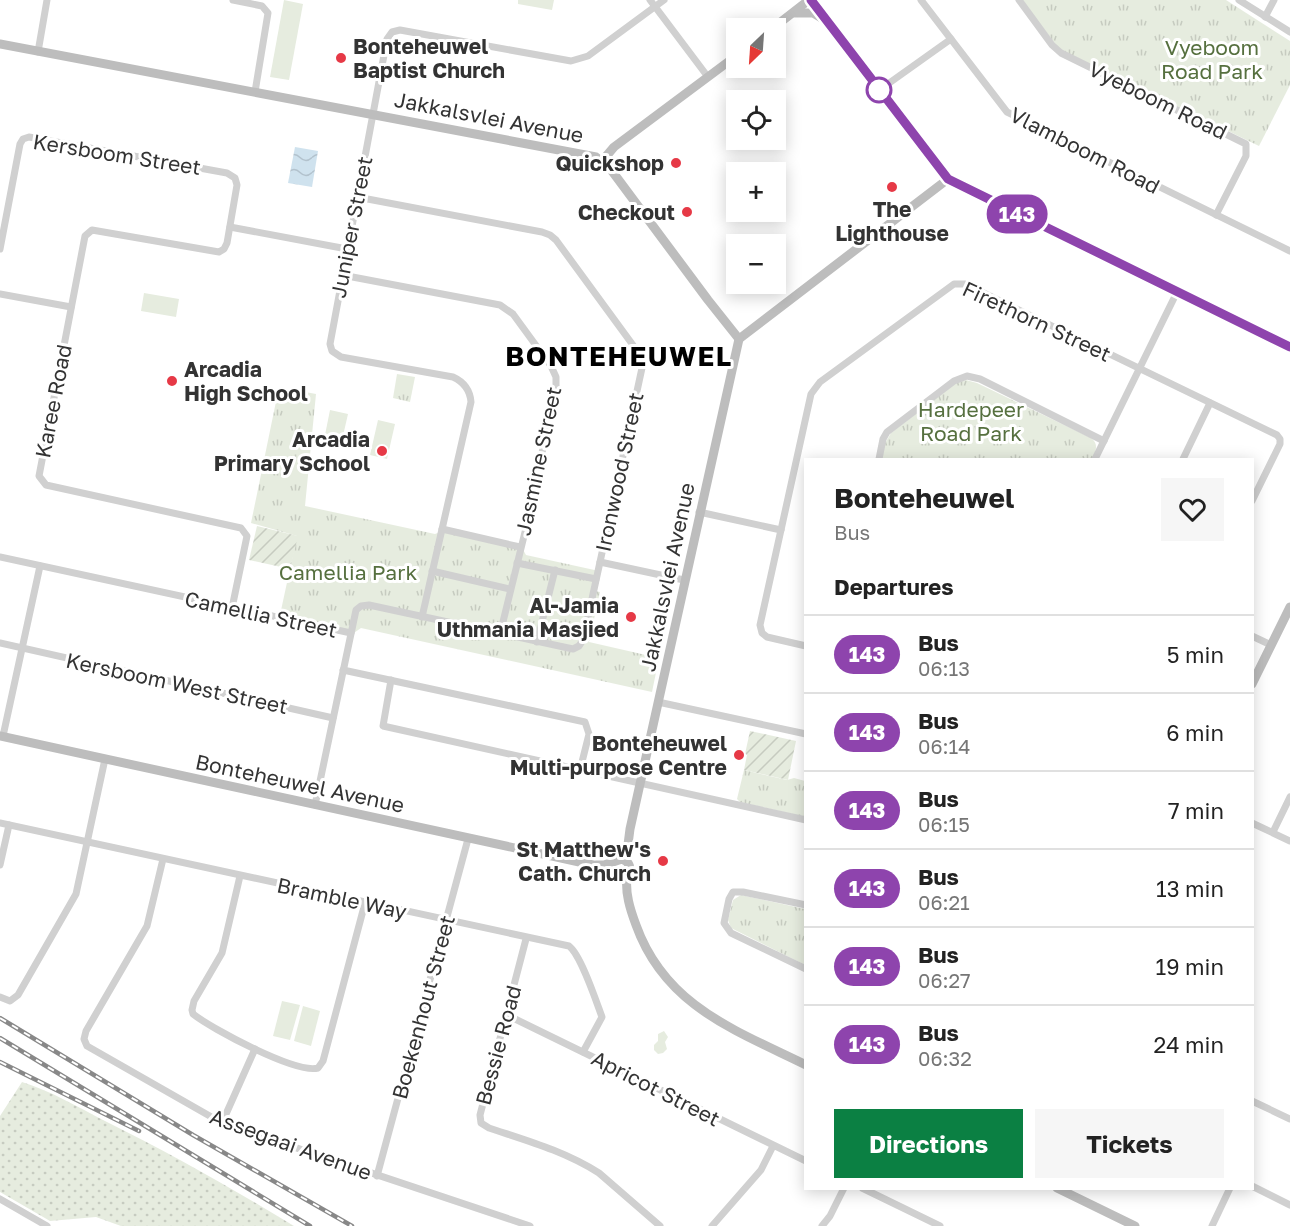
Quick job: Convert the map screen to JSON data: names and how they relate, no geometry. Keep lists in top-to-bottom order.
{
  "streets": {
    "street": [
      "Vyeboom Road",
      "Jakkalsvlei Avenue",
      "Vlamboom Road",
      "Kersboom Street",
      "Juniper Street",
      "Firethorn Street",
      "Karee Road",
      "Jasmine Street",
      "Ironwood Street",
      "Camellia Street",
      "Kersboom West Street",
      "Bonteheuwel Avenue",
      "Bramble Way",
      "Boekenhout Street",
      "Bessie Road",
      "Apricot Street",
      "Assegaai Avenue"
    ]
  },
  "crossings": [
    ["Vyeboom Road", "Vlamboom Road"],
    ["Jakkalsvlei Avenue", "Juniper Street"],
    ["Jakkalsvlei Avenue", "Ironwood Street"],
    ["Jakkalsvlei Avenue", "Bonteheuwel Avenue"],
    ["Kersboom Street", "Karee Road"],
    ["Juniper Street", "Jasmine Street"],
    ["Juniper Street", "Ironwood Street"],
    ["Karee Road", "Camellia Street"],
    ["Camellia Street", "Kersboom West Street"],
    ["Camellia Street", "Bonteheuwel Avenue"],
    ["Bonteheuwel Avenue", "Boekenhout Street"],
    ["Bramble Way", "Boekenhout Street"],
    ["Bramble Way", "Bessie Road"],
    ["Bramble Way", "Apricot Street"],
    ["Bramble Way", "Assegaai Avenue"],
    ["Boekenhout Street", "Assegaai Avenue"],
    ["Bessie Road", "Apricot Street"]
  ],
  "districts": ["BONTEHEUWEL"],
  "parks": ["Vyeboom Road Park", "Hardepeer Road Park", "Camellia Park"],
  "places": [
    "Bonteheuwel Baptist Church",
    "Quickshop",
    "The Lighthouse",
    "Checkout",
    "Arcadia High School",
    "Arcadia Primary School",
    "Al-Jamia Uthmania Masjied",
    "Bonteheuwel Multi-purpose Centre",
    "St Matthew's Cath. Church"
  ],
  "lines": ["bus line 143"],
  "north": "bottom left",
  "page": {
    "on_map": "143",
    "map_buttons": ["+", "−"],
    "heading": [
      ["Bonteheuwel", "Bus"],
      "Departures"
    ],
    "list": [
      {
        "mark": "143",
        "name": "Bus",
        "note": "06:13",
        "value": "5 min"
      },
      {
        "mark": "143",
        "name": "Bus",
        "note": "06:14",
        "value": "6 min"
      },
      {
        "mark": "143",
        "name": "Bus",
        "note": "06:15",
        "value": "7 min"
      },
      {
        "mark": "143",
        "name": "Bus",
        "note": "06:21",
        "value": "13 min"
      },
      {
        "mark": "143",
        "name": "Bus",
        "note": "06:27",
        "value": "19 min"
      },
      {
        "mark": "143",
        "name": "Bus",
        "note": "06:32",
        "value": "24 min"
      }
    ],
    "buttons": ["Directions", "Tickets"]
  }
}
